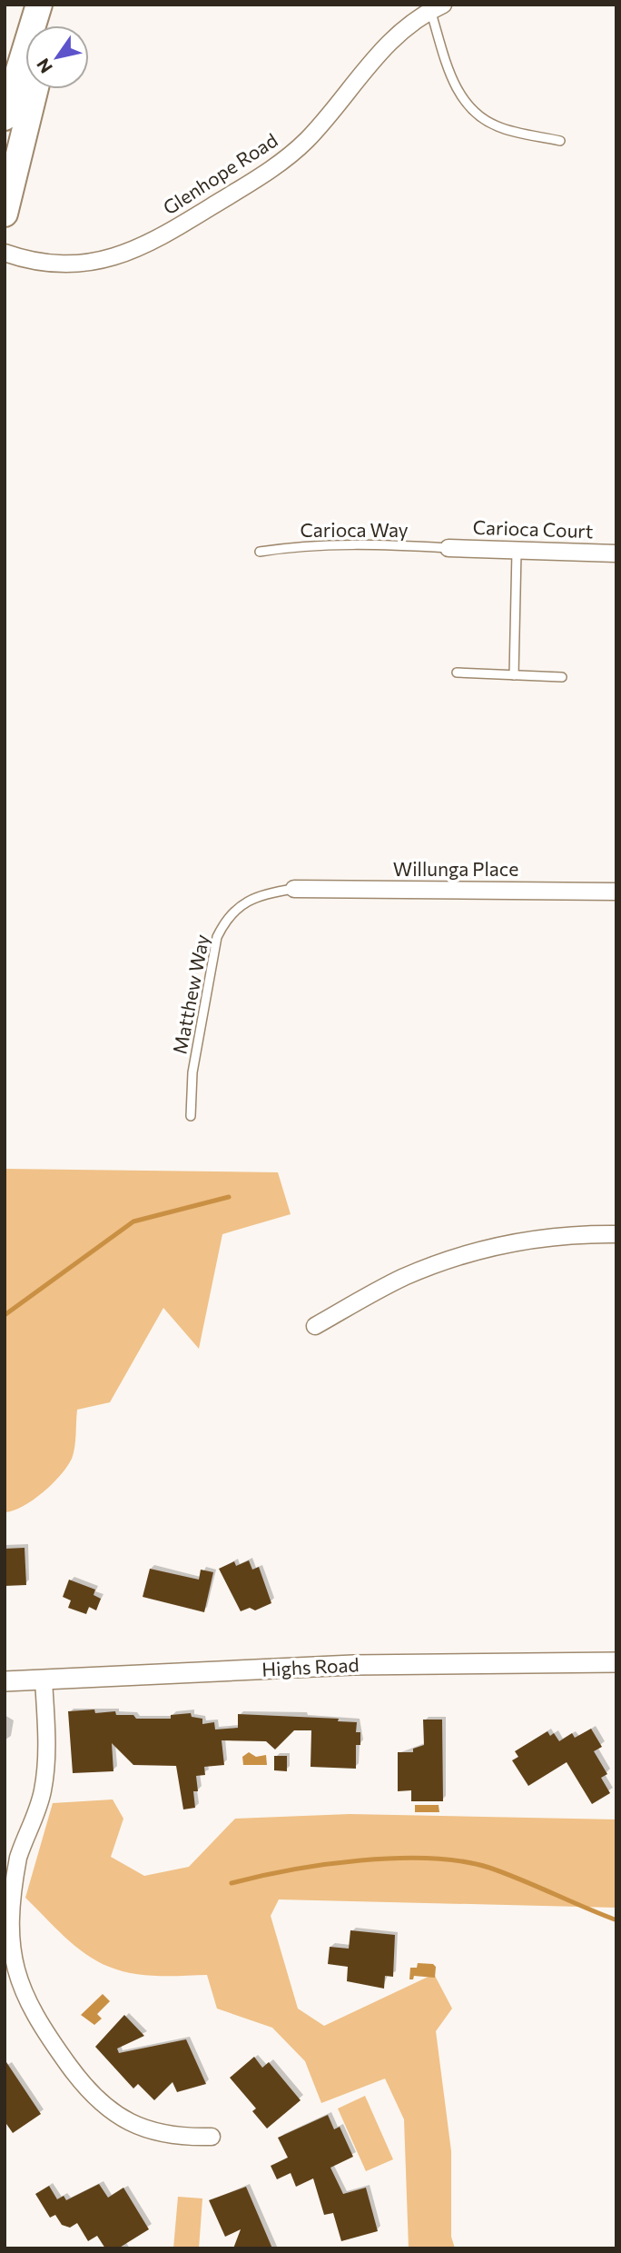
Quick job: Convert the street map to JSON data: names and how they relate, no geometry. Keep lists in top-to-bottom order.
{
  "streets": {
    "street": [
      "Glenhope Road",
      "Carioca Court",
      "Willunga Place",
      "Highs Road"
    ],
    "lane": ["Carioca Way", "Matthew Way"]
  },
  "crossings": [
    ["Carioca Court", "Carioca Way"],
    ["Willunga Place", "Matthew Way"]
  ],
  "north": "bottom left"
}
